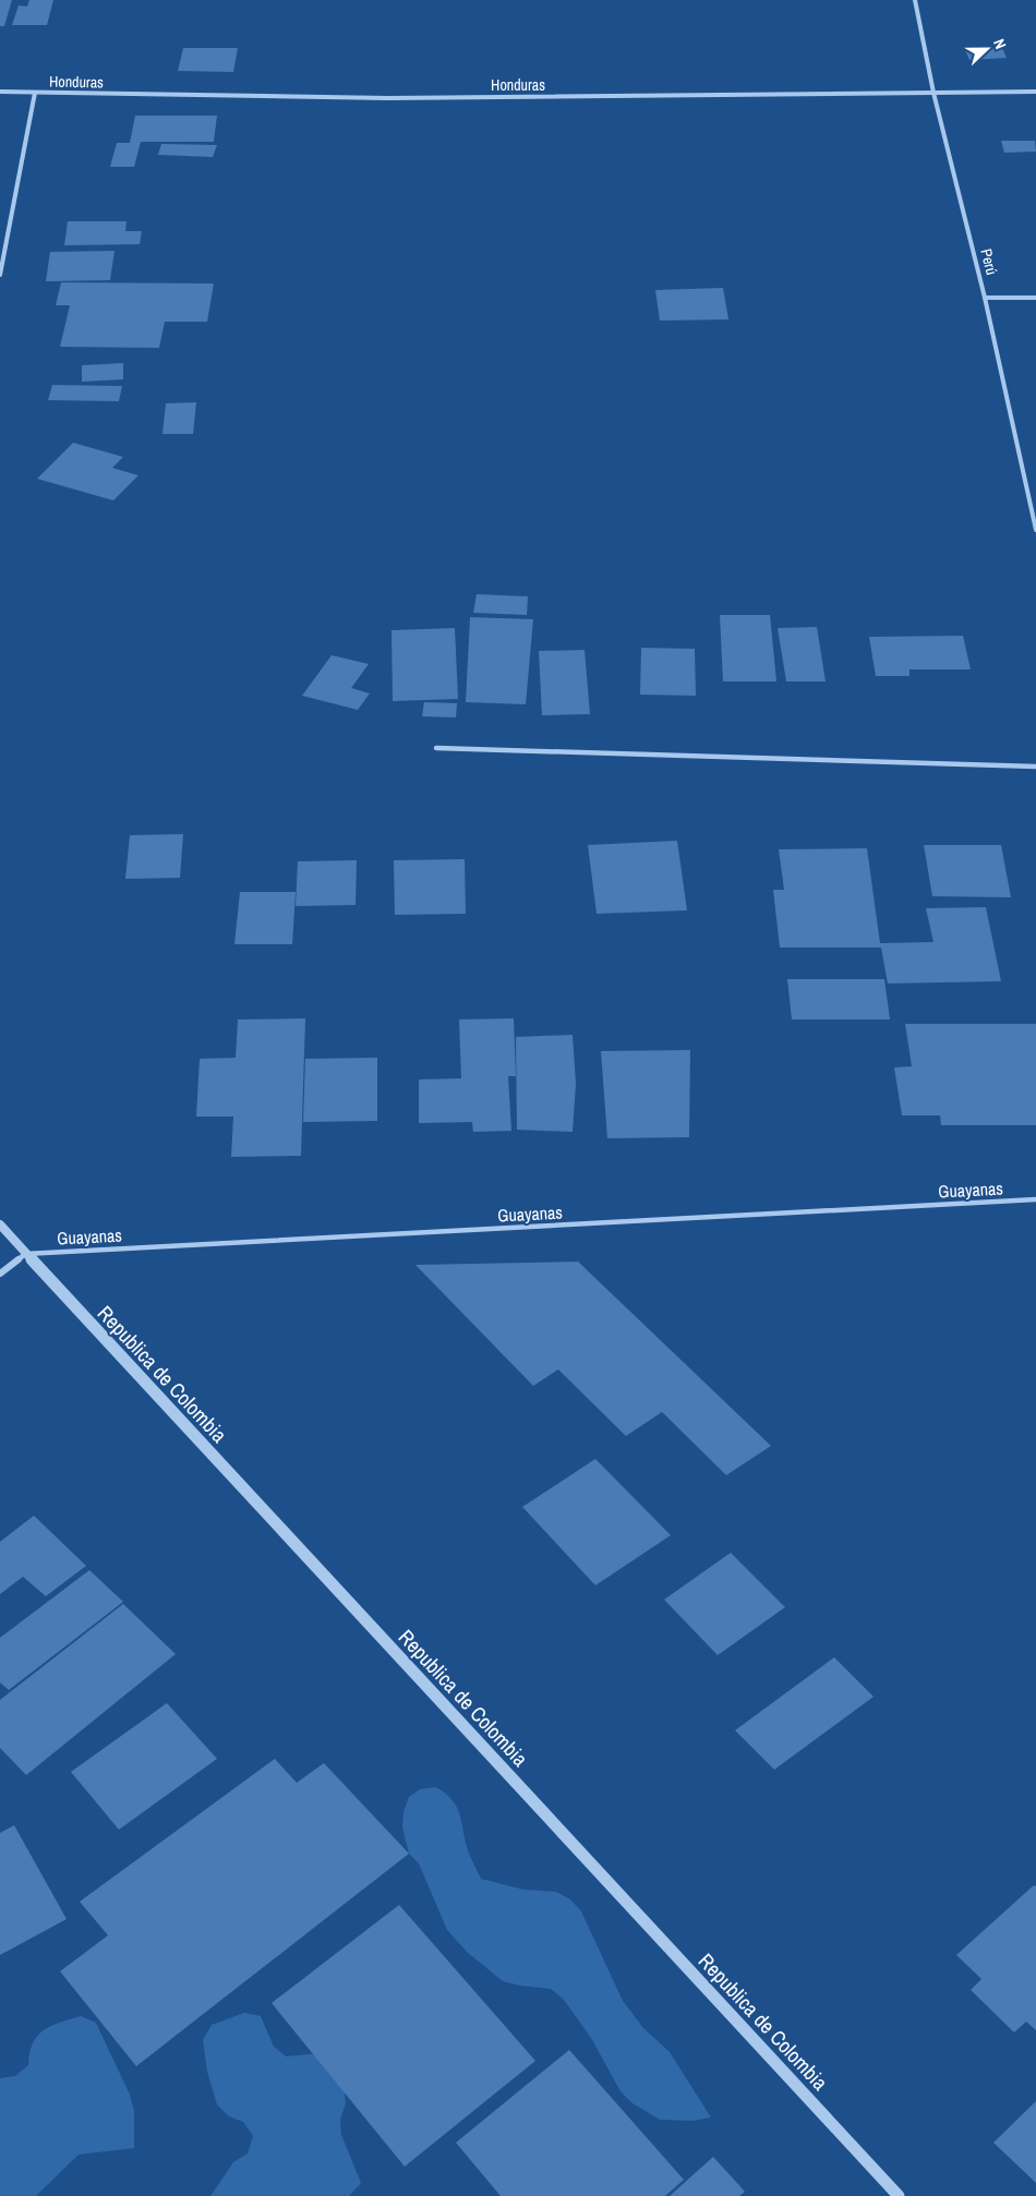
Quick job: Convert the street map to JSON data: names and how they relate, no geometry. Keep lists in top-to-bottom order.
{
  "streets": {
    "street": [
      "Honduras",
      "Perú",
      "Guayanas",
      "Republica de Colombia"
    ]
  },
  "crossings": [
    ["Honduras", "Perú"],
    ["Guayanas", "Republica de Colombia"]
  ],
  "north": "right"
}
